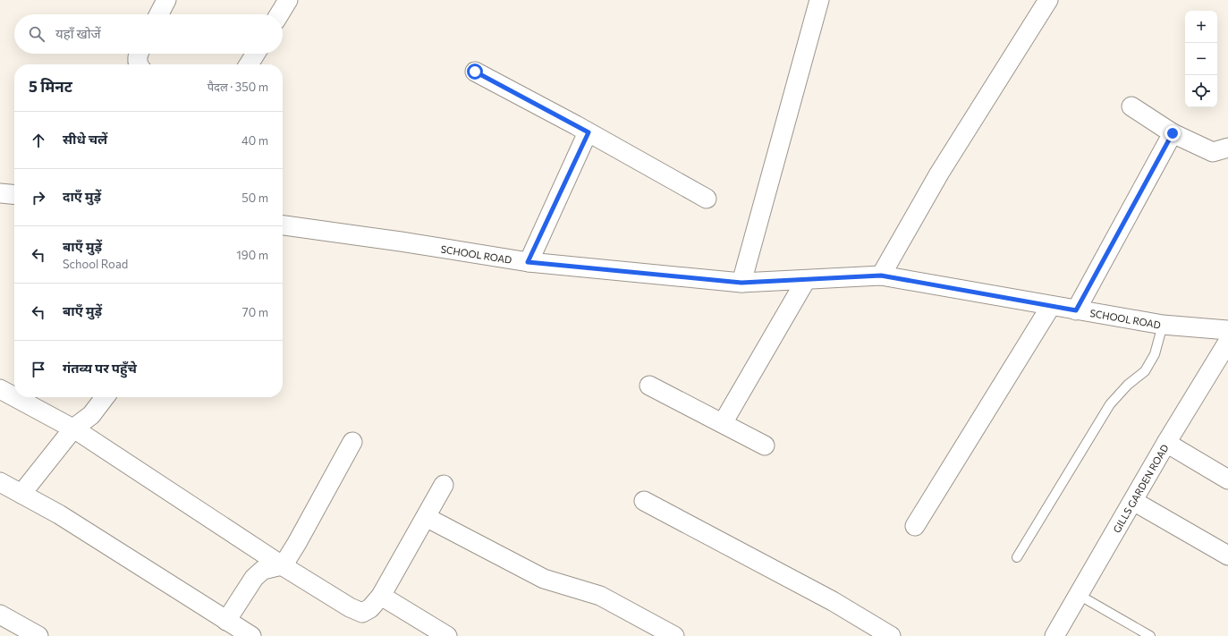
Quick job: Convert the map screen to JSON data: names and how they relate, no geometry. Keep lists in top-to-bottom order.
{
  "streets": {
    "street": ["SCHOOL ROAD", "GILLS GARDEN ROAD"]
  },
  "page": {
    "map_buttons": ["+", "−"],
    "search": "यहाँ खोजें",
    "heading": ["5 मिनट", "पैदल · 350 m"],
    "list": [
      ["सीधे चलें", "40 m"],
      ["दाएँ मुड़ें", "50 m"],
      ["बाएँ मुड़ें", "School Road", "190 m"],
      ["बाएँ मुड़ें", "70 m"],
      "गंतव्य पर पहुँचे"
    ]
  }
}
